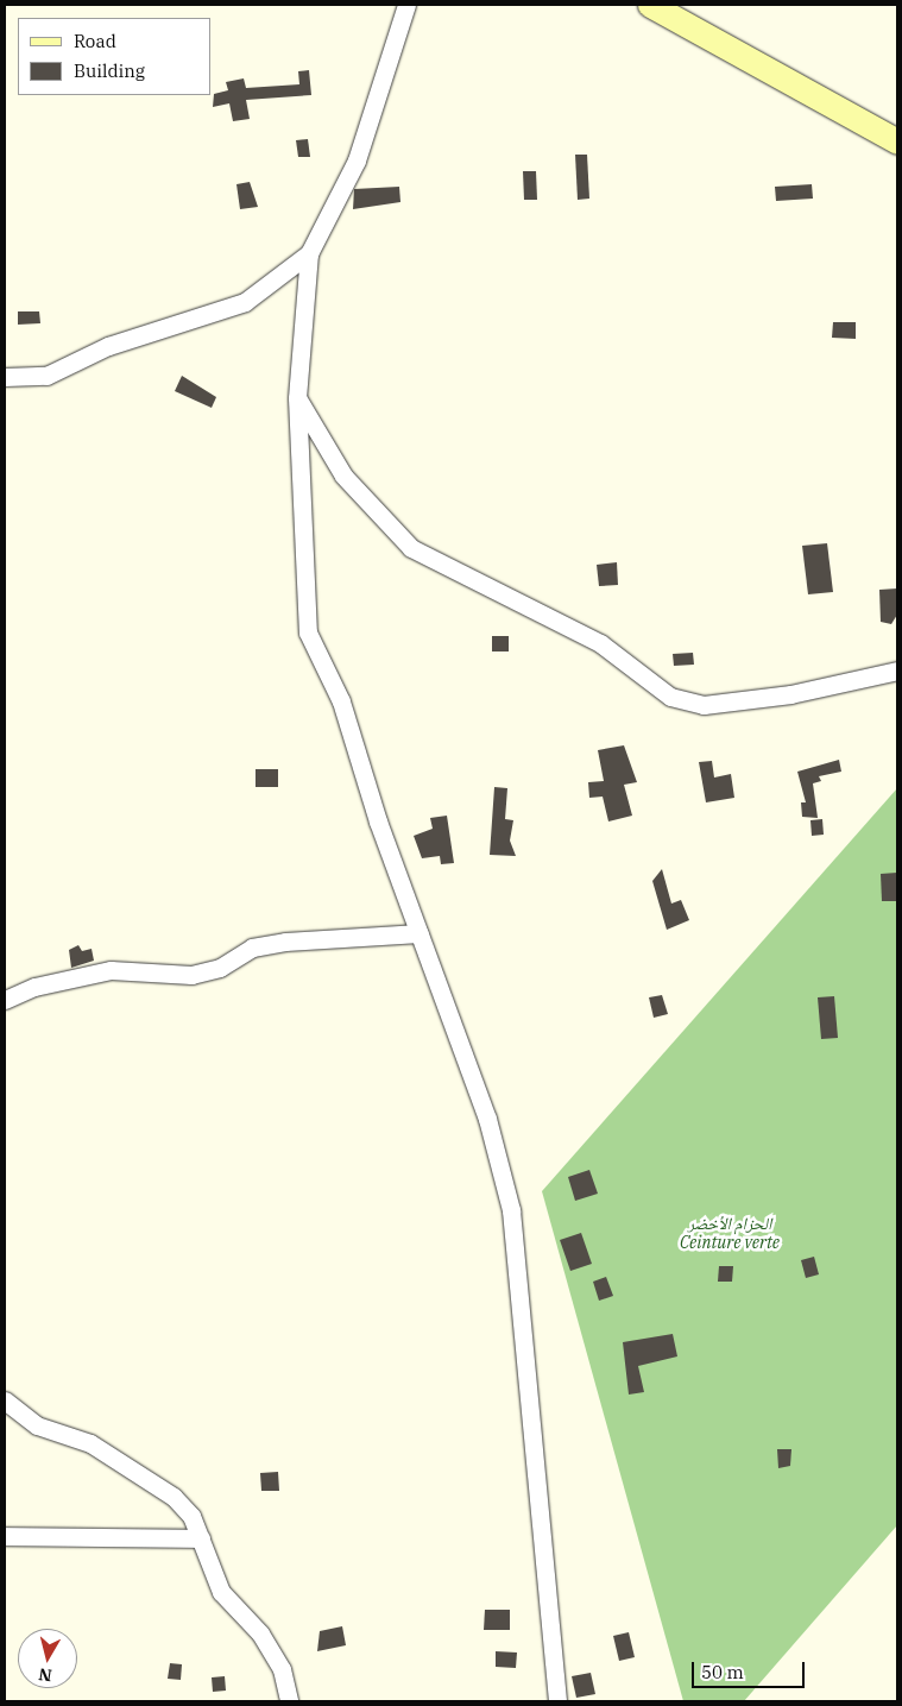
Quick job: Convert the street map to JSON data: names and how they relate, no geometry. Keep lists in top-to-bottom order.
{
  "parks": ["الحزام الأخضر Ceinture verte"],
  "legend": ["Road", "Building"],
  "scale_bar": "50 m",
  "north": "bottom"
}
